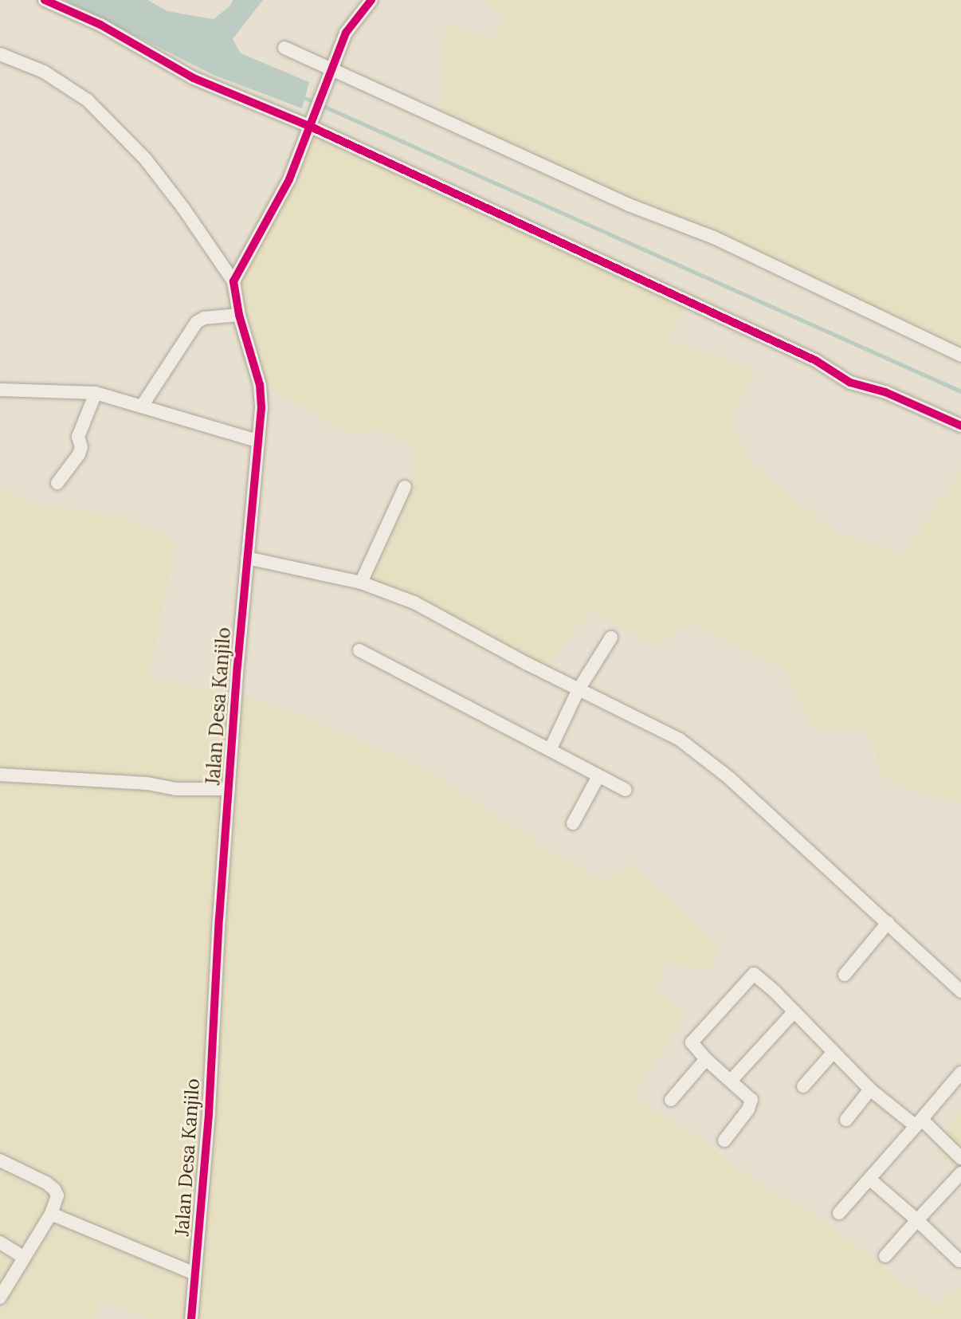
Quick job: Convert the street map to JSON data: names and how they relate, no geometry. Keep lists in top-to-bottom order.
{
  "streets": {
    "street": ["Jalan Desa Kanjilo"]
  }
}
